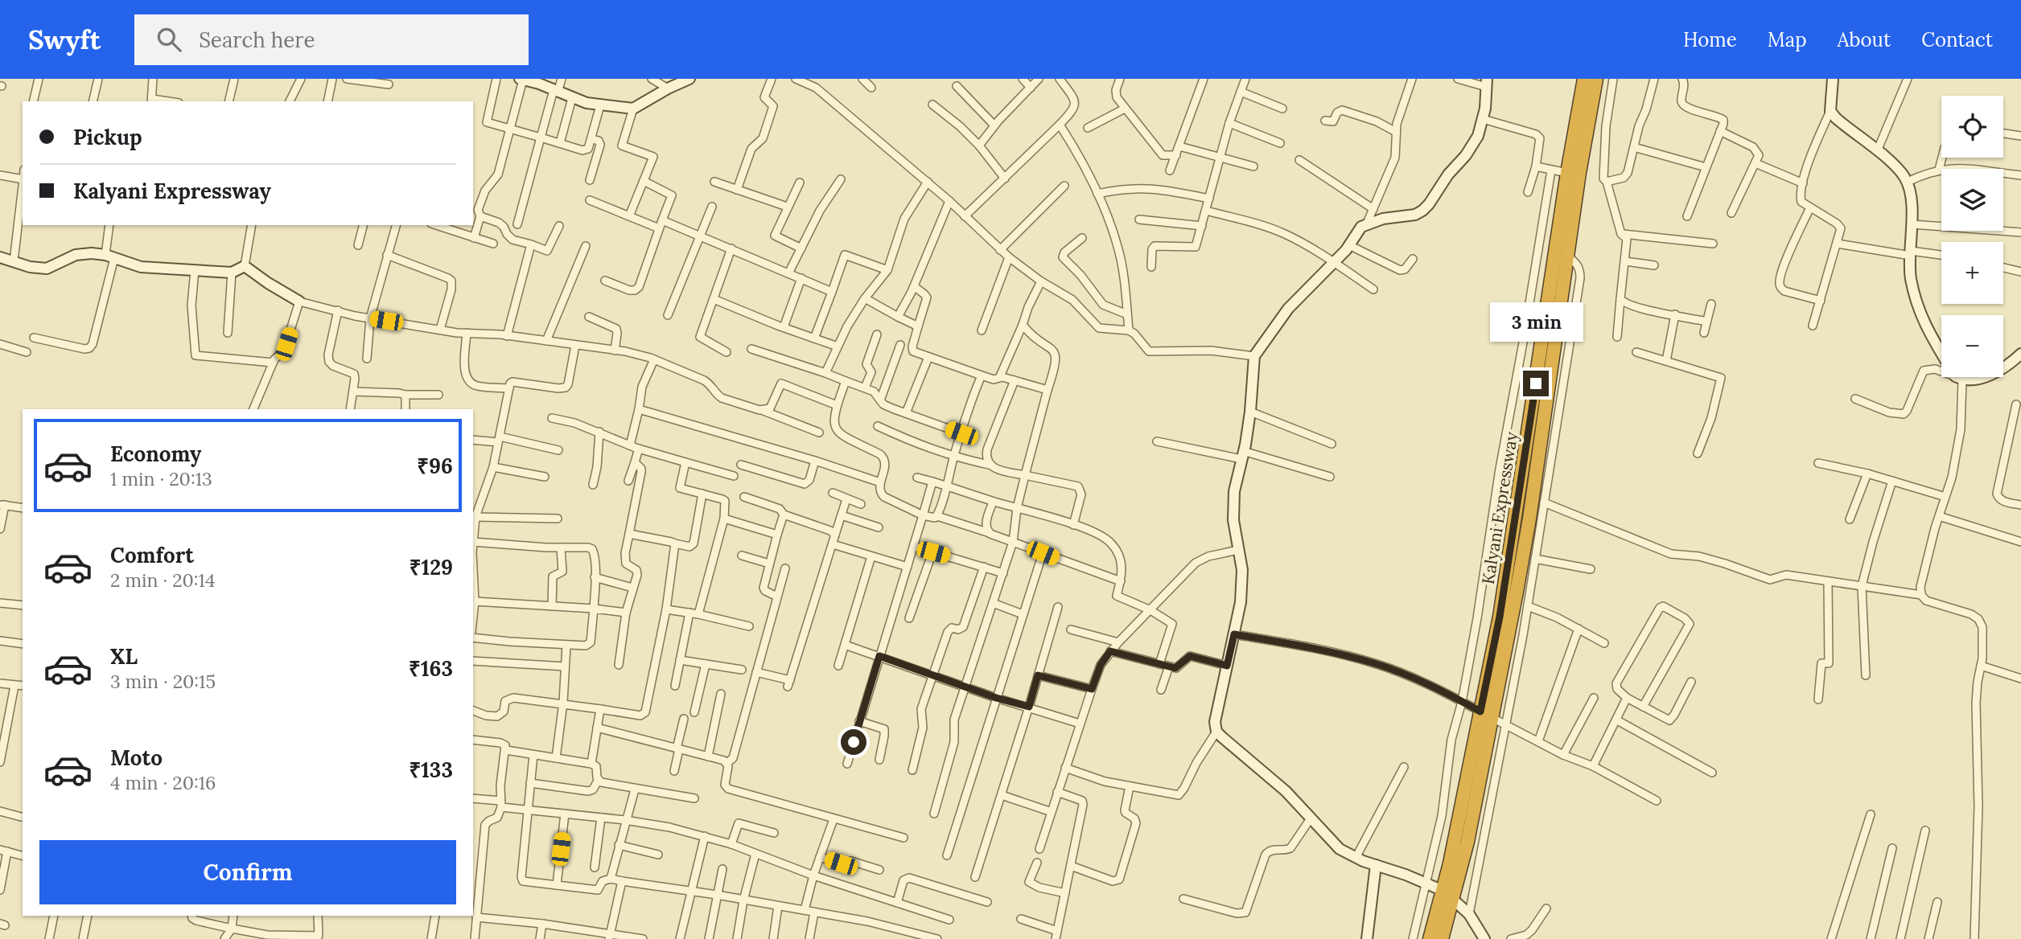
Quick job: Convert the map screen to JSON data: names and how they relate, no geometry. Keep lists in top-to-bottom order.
{
  "streets": {
    "highway": ["Kalyani Expressway"]
  },
  "page": {
    "header": "Swyft",
    "search": "Search here",
    "nav": [
      "Home",
      "Map",
      "About",
      "Contact"
    ],
    "map_buttons": ["+", "−"],
    "banner": ["Pickup", "Kalyani Expressway"],
    "bubble": "3 min",
    "list": [
      {
        "name": "Economy",
        "note": "1 min · 20:13",
        "value": "₹96"
      },
      {
        "name": "Comfort",
        "note": "2 min · 20:14",
        "value": "₹129"
      },
      {
        "name": "XL",
        "note": "3 min · 20:15",
        "value": "₹163"
      },
      {
        "name": "Moto",
        "note": "4 min · 20:16",
        "value": "₹133"
      }
    ],
    "buttons": "Confirm"
  }
}
